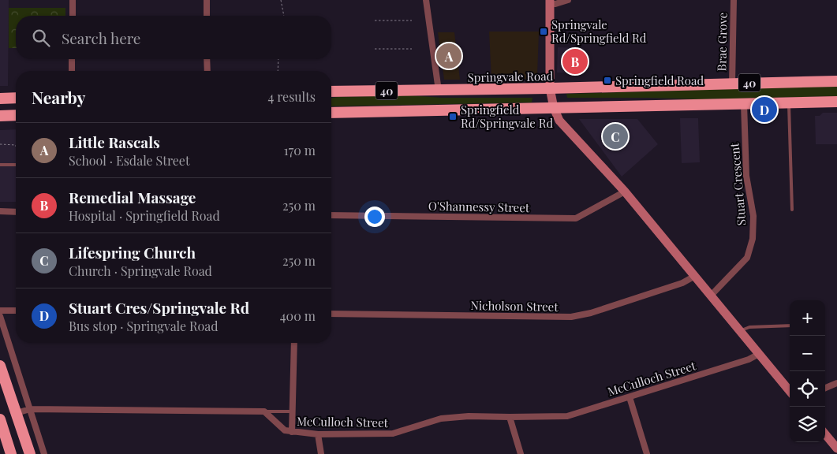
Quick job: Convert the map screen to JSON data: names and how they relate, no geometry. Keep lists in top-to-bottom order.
{
  "streets": {
    "highway": ["Springvale Road", "40"],
    "street": [
      "Brae Grove",
      "Stuart Crescent",
      "O'Shannessy Street",
      "Nicholson Street",
      "McCulloch Street"
    ]
  },
  "crossings": [
    ["Brae Grove", "Springvale Road"],
    ["40", "Stuart Crescent"]
  ],
  "places": {
    "transit": ["Springvale Rd/Springfield Rd", "Springfield Road", "Springfield Rd/Springvale Rd"]
  },
  "page": {
    "search": "Search here",
    "pins": [
      "A",
      "B",
      "D",
      "C"
    ],
    "heading": ["Nearby", "4 results"],
    "list": [
      {
        "mark": "A",
        "name": "Little Rascals",
        "note": "School · Esdale Street",
        "value": "170 m"
      },
      {
        "mark": "B",
        "name": "Remedial Massage",
        "note": "Hospital · Springfield Road",
        "value": "250 m"
      },
      {
        "mark": "C",
        "name": "Lifespring Church",
        "note": "Church · Springvale Road",
        "value": "250 m"
      },
      {
        "mark": "D",
        "name": "Stuart Cres/Springvale Rd",
        "note": "Bus stop · Springvale Road",
        "value": "400 m"
      }
    ],
    "map_buttons": ["+", "−"]
  }
}
